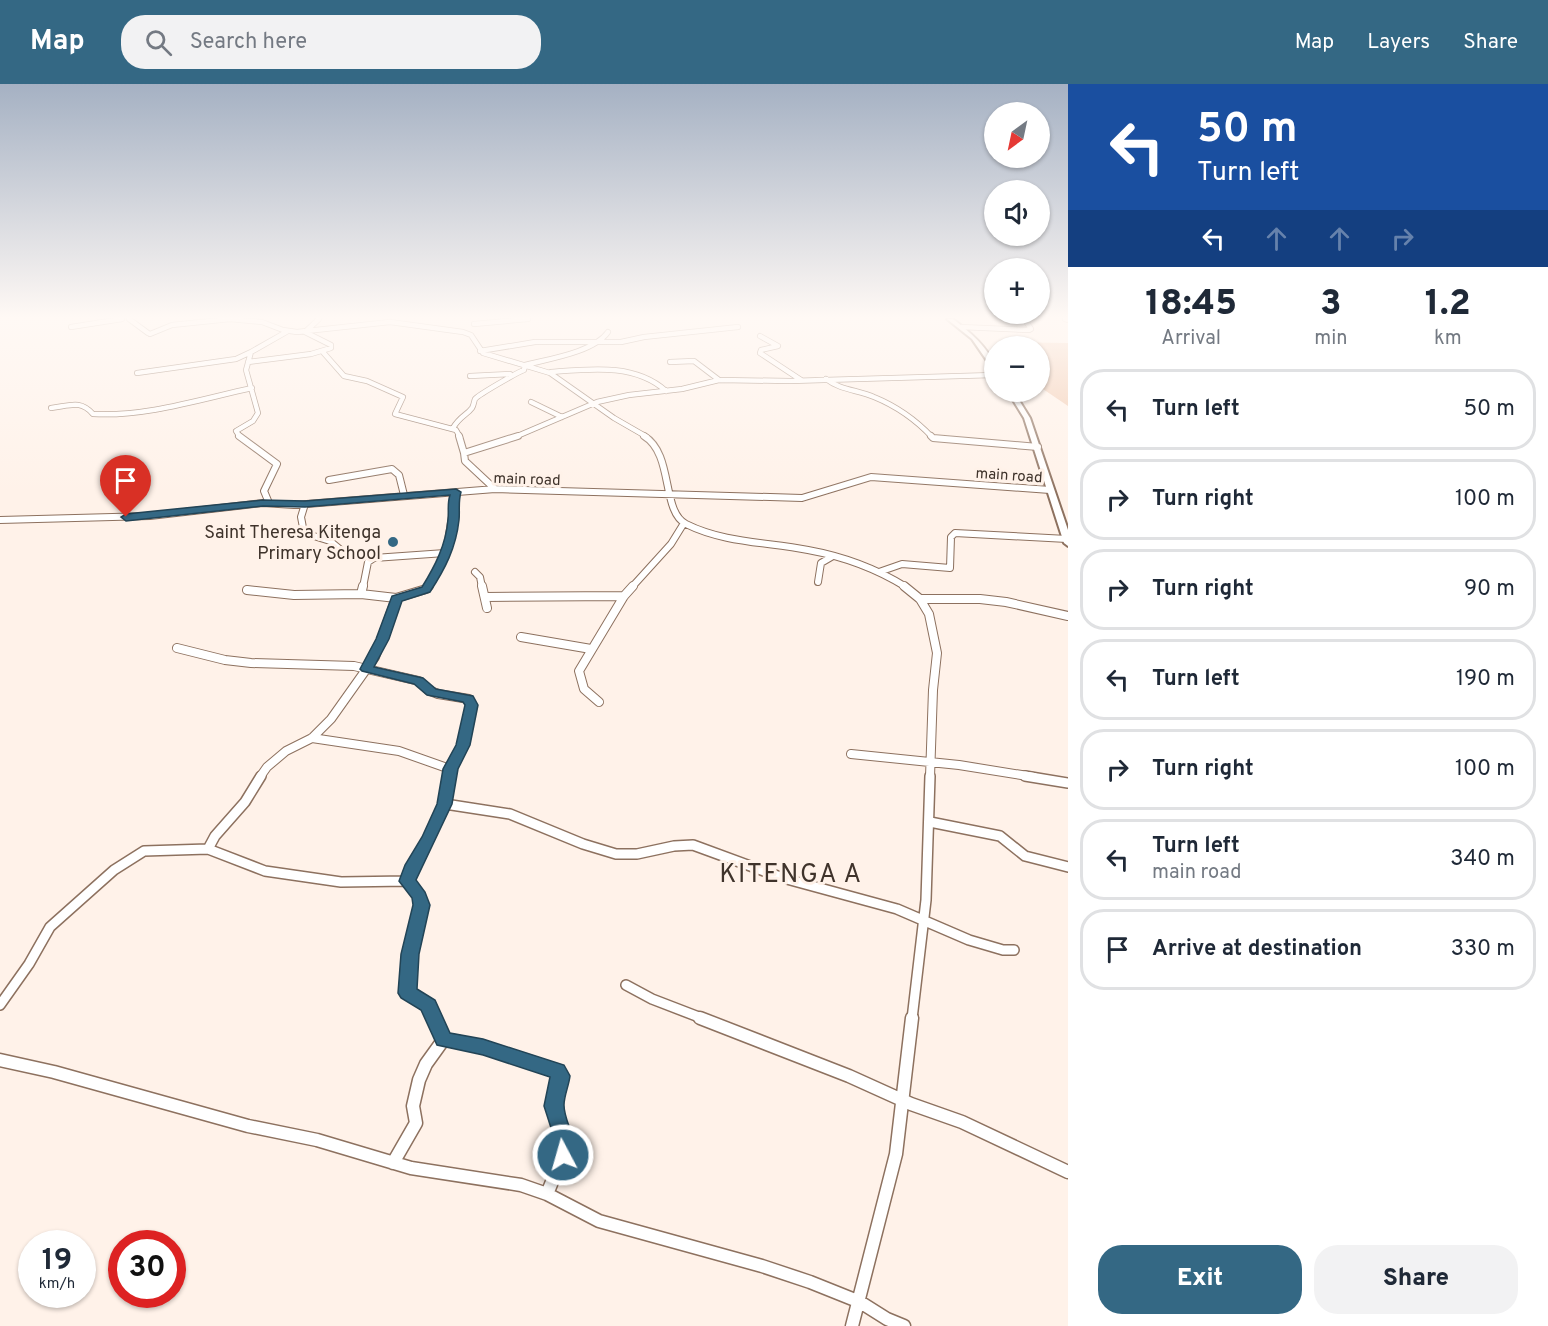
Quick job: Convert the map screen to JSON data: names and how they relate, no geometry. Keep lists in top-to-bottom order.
{
  "streets": {
    "street": ["main road"]
  },
  "districts": ["KITENGA A"],
  "places": ["Saint Theresa Kitenga Primary School"],
  "north": "bottom left",
  "page": {
    "header": "Map",
    "search": "Search here",
    "nav": ["Map", "Layers", "Share"],
    "turn": ["50 m", "Turn left"],
    "map_buttons": ["+", "−"],
    "eta": [
      "18:45",
      "Arrival",
      "3",
      "min",
      "1.2",
      "km"
    ],
    "list": [
      {
        "name": "Turn left",
        "value": "50 m"
      },
      {
        "name": "Turn right",
        "value": "100 m"
      },
      {
        "name": "Turn right",
        "value": "90 m"
      },
      {
        "name": "Turn left",
        "value": "190 m"
      },
      {
        "name": "Turn right",
        "value": "100 m"
      },
      {
        "name": "Turn left",
        "note": "main road",
        "value": "340 m"
      },
      {
        "name": "Arrive at destination",
        "value": "330 m"
      }
    ],
    "speed": "19 km/h",
    "limit": "30",
    "buttons": ["Exit", "Share"]
  }
}
